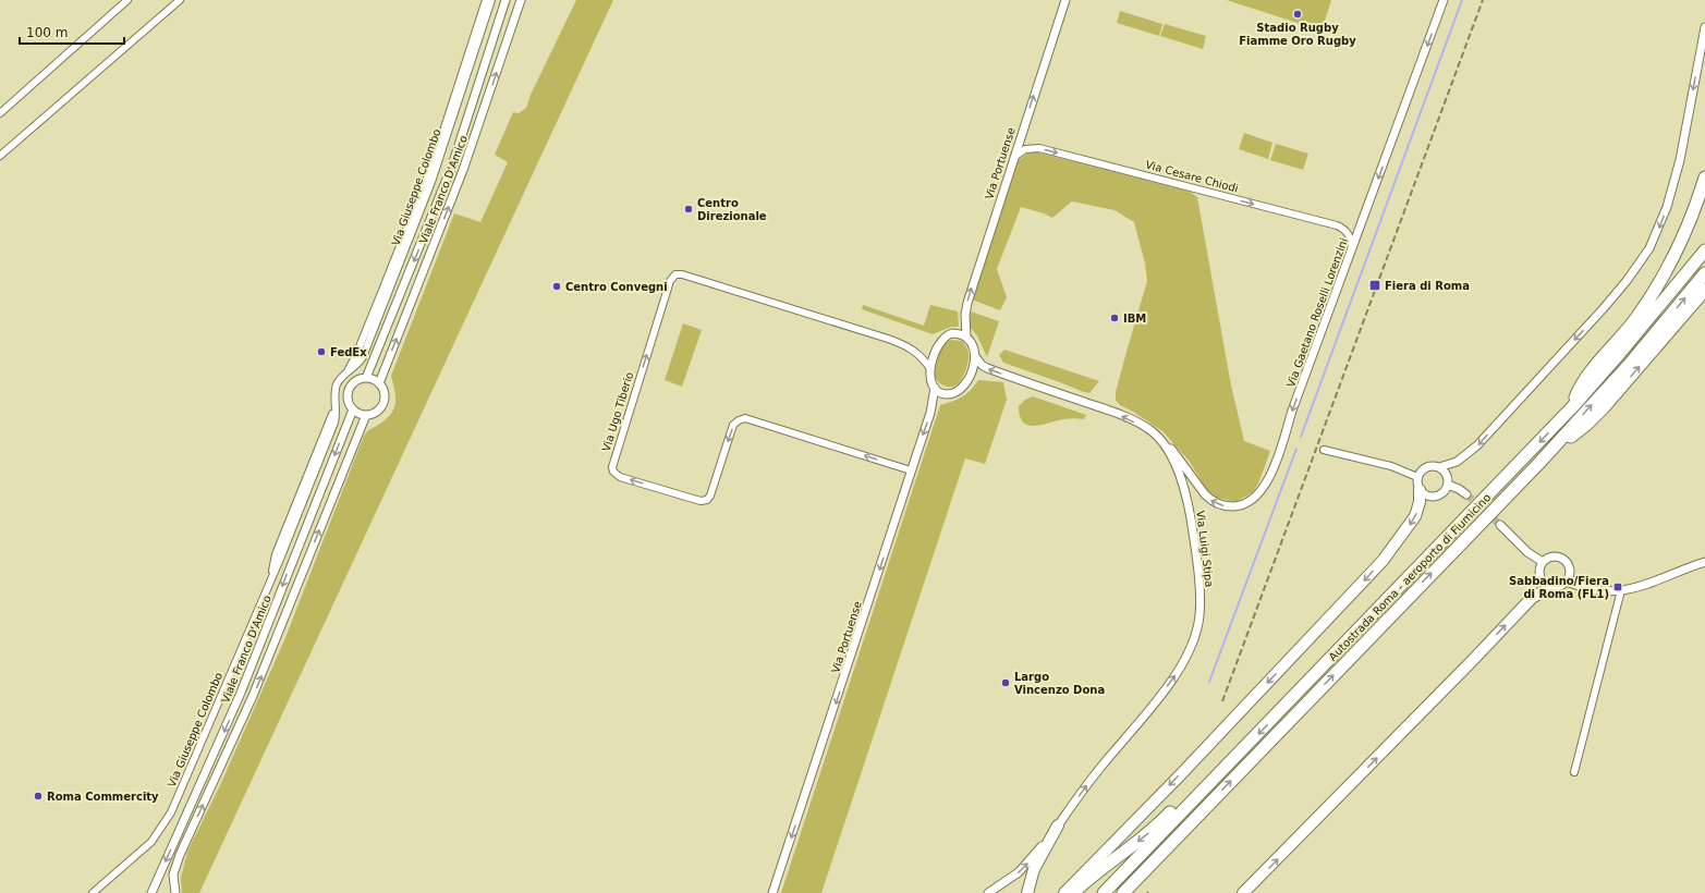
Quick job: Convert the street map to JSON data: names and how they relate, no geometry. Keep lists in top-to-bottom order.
{
  "streets": {
    "highway": ["Autostrada Roma - aeroporto di Fiumicino"],
    "street": [
      "Via Portuense",
      "Via Cesare Chiodi",
      "Via Giuseppe Colombo",
      "Viale Franco D'Amico",
      "Via Gaetano Roselli Lorenzini",
      "Via Ugo Tiberio",
      "Via Luigi Stipa"
    ]
  },
  "crossings": [
    ["Via Portuense", "Via Cesare Chiodi"],
    ["Via Portuense", "Via Ugo Tiberio"],
    ["Via Portuense", "Via Luigi Stipa"],
    ["Via Cesare Chiodi", "Via Gaetano Roselli Lorenzini"],
    ["Via Gaetano Roselli Lorenzini", "Via Luigi Stipa"],
    ["Via Ugo Tiberio", "Via Luigi Stipa"]
  ],
  "one_way": ["Via Cesare Chiodi"],
  "places": {
    "other": [
      "Stadio Rugby Fiamme Oro Rugby",
      "Centro Direzionale",
      "Centro Convegni",
      "IBM",
      "FedEx",
      "Largo Vincenzo Dona",
      "Roma Commercity"
    ],
    "transit": ["Fiera di Roma", "Sabbadino/Fiera di Roma (FL1)"]
  },
  "scale_bar": "100 m"
}
